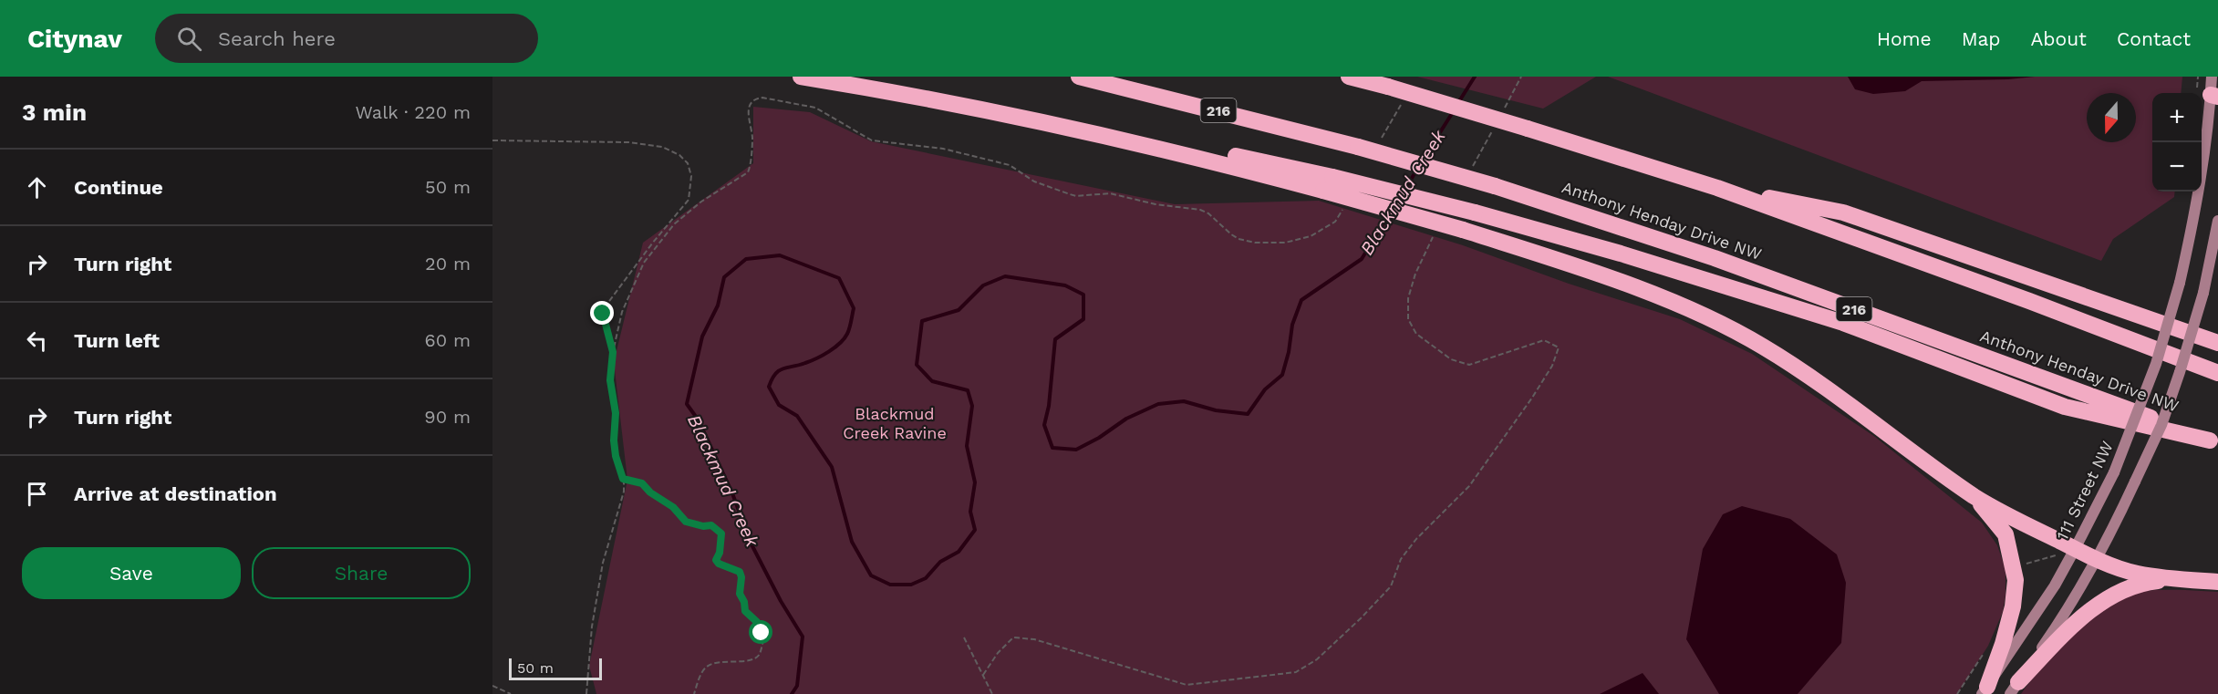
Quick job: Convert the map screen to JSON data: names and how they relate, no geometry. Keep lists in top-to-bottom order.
{
  "streets": {
    "highway": ["216", "Anthony Henday Drive NW"],
    "main road": ["111 Street NW"]
  },
  "water": ["Blackmud Creek"],
  "parks": ["Blackmud Creek Ravine"],
  "scale_bar": "50 m",
  "north": "bottom",
  "page": {
    "header": "Citynav",
    "search": "Search here",
    "nav": [
      "Home",
      "Map",
      "About",
      "Contact"
    ],
    "heading": ["3 min", "Walk · 220 m"],
    "map_buttons": ["+", "−"],
    "list": [
      ["Continue", "50 m"],
      ["Turn right", "20 m"],
      ["Turn left", "60 m"],
      ["Turn right", "90 m"],
      "Arrive at destination"
    ],
    "buttons": ["Save", "Share"],
    "scale": "50 m"
  }
}
